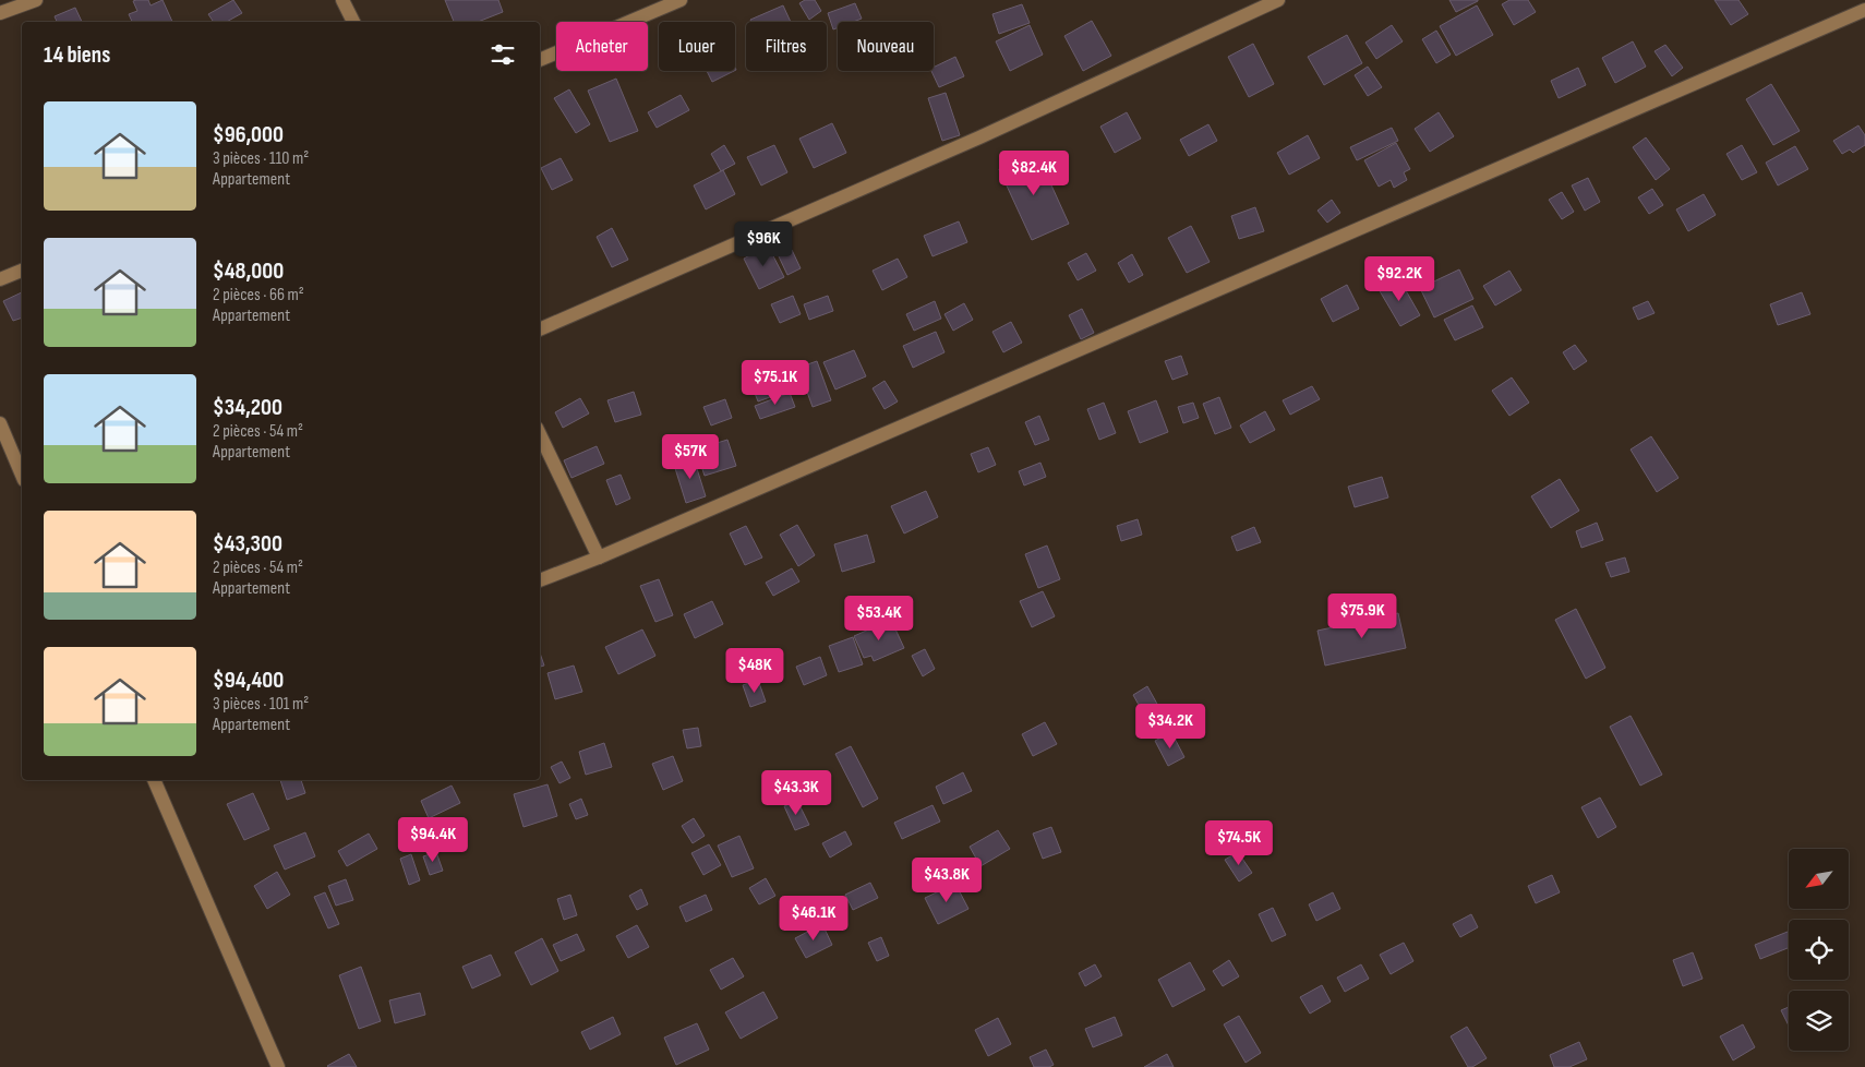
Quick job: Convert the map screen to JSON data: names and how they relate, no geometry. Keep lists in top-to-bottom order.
{
  "north": "bottom left",
  "page": {
    "chip": [
      "Acheter",
      "Louer",
      "Filtres",
      "Nouveau"
    ],
    "heading": "14 biens",
    "list": [
      {
        "name": "$96,000",
        "note": "3 pièces · 110 m² · Appartement"
      },
      {
        "name": "$48,000",
        "note": "2 pièces · 66 m² · Appartement"
      },
      {
        "name": "$34,200",
        "note": "2 pièces · 54 m² · Appartement"
      },
      {
        "name": "$43,300",
        "note": "2 pièces · 54 m² · Appartement"
      },
      {
        "name": "$94,400",
        "note": "3 pièces · 101 m² · Appartement"
      }
    ],
    "price": [
      "$82.4K",
      "$96K",
      "$92.2K",
      "$75.1K",
      "$57K",
      "$75.9K",
      "$53.4K",
      "$48K",
      "$34.2K",
      "$43.3K",
      "$94.4K",
      "$74.5K",
      "$43.8K",
      "$46.1K"
    ]
  }
}
